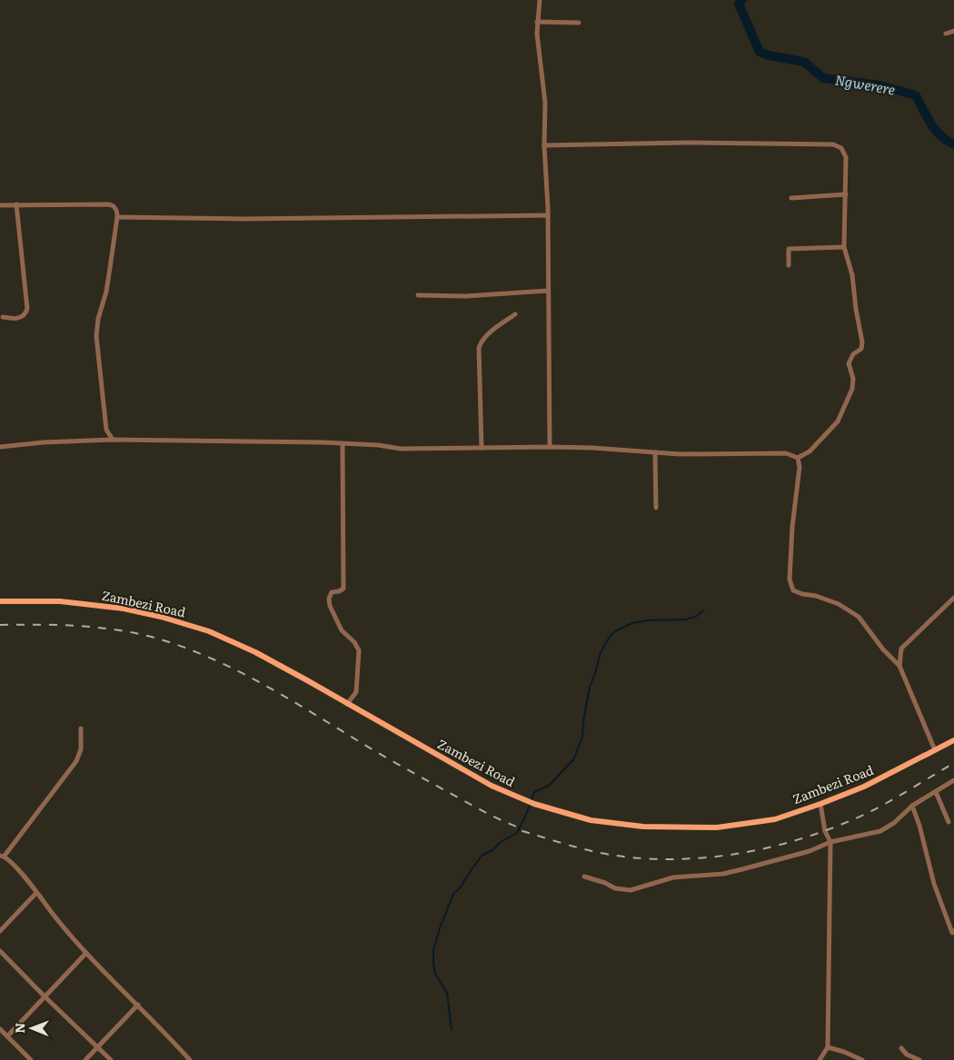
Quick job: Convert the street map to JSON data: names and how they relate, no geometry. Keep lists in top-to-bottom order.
{
  "streets": {
    "main road": ["Zambezi Road"]
  },
  "water": ["Ngwerere"],
  "north": "left"
}
